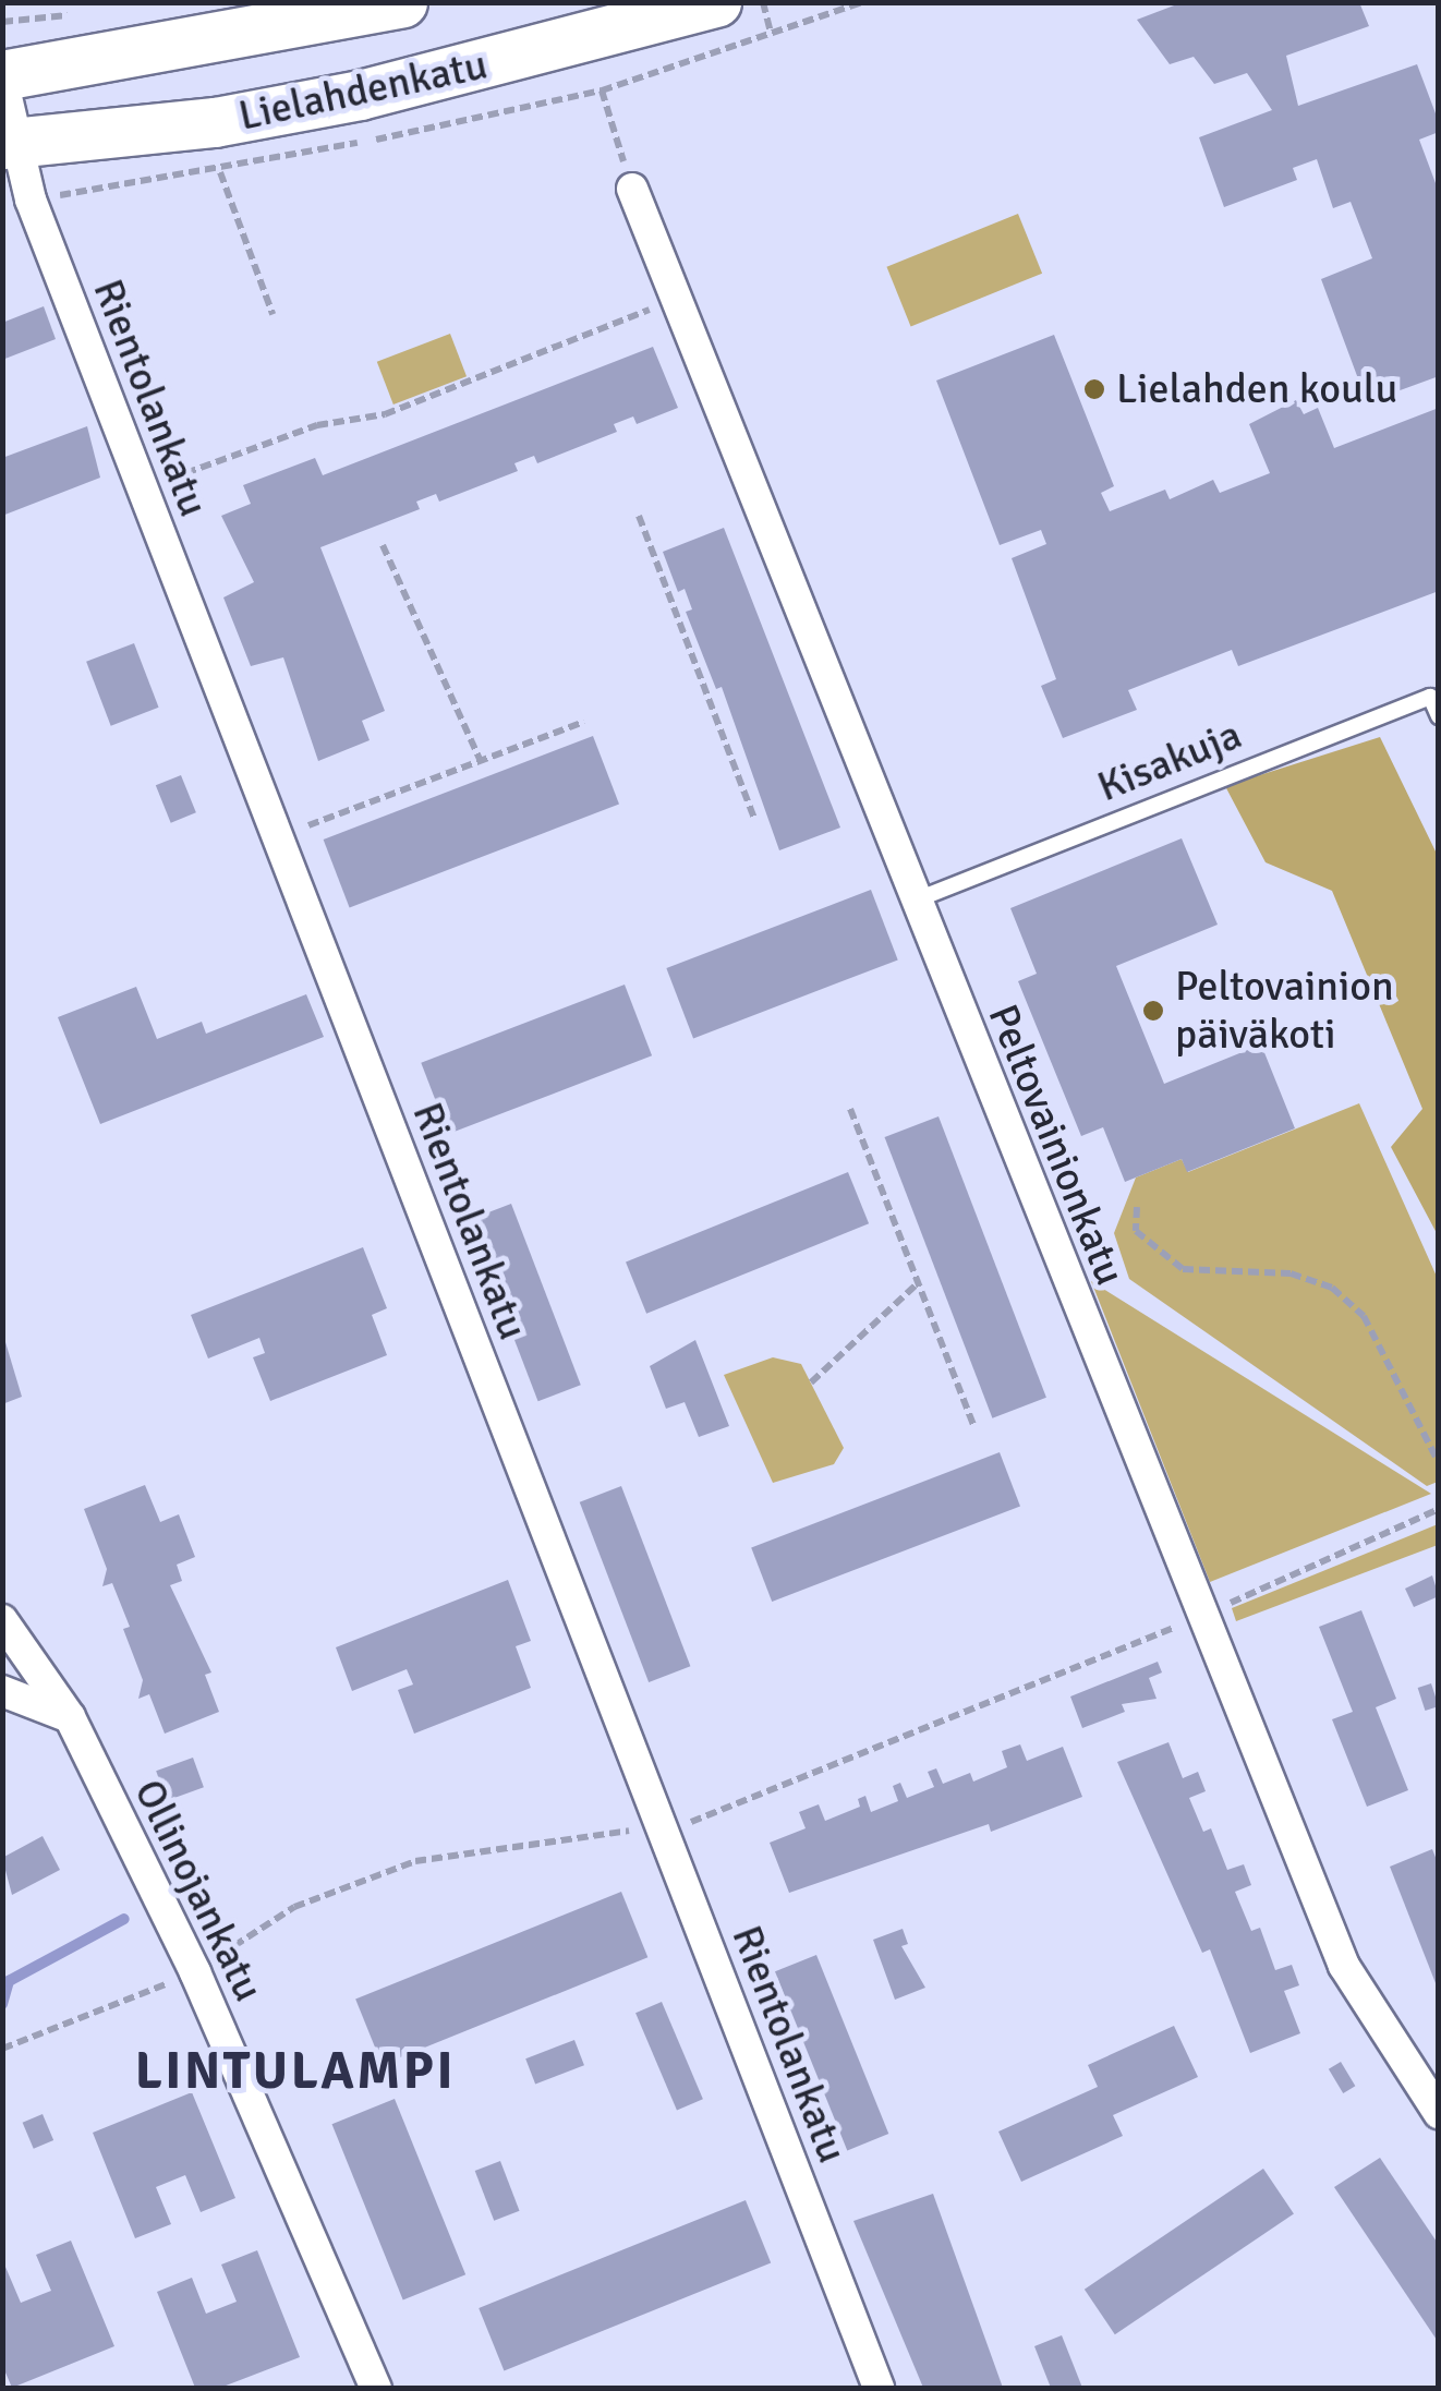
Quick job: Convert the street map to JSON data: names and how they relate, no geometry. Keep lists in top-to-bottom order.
{
  "streets": {
    "main road": ["Lielahdenkatu"],
    "street": ["Rientolankatu", "Peltovainionkatu", "Ollinojankatu"],
    "lane": ["Kisakuja"]
  },
  "crossings": [
    ["Lielahdenkatu", "Rientolankatu"],
    ["Kisakuja", "Peltovainionkatu"]
  ],
  "districts": ["LINTULAMPI"],
  "places": ["Lielahden koulu", "Peltovainion päiväkoti"]
}
